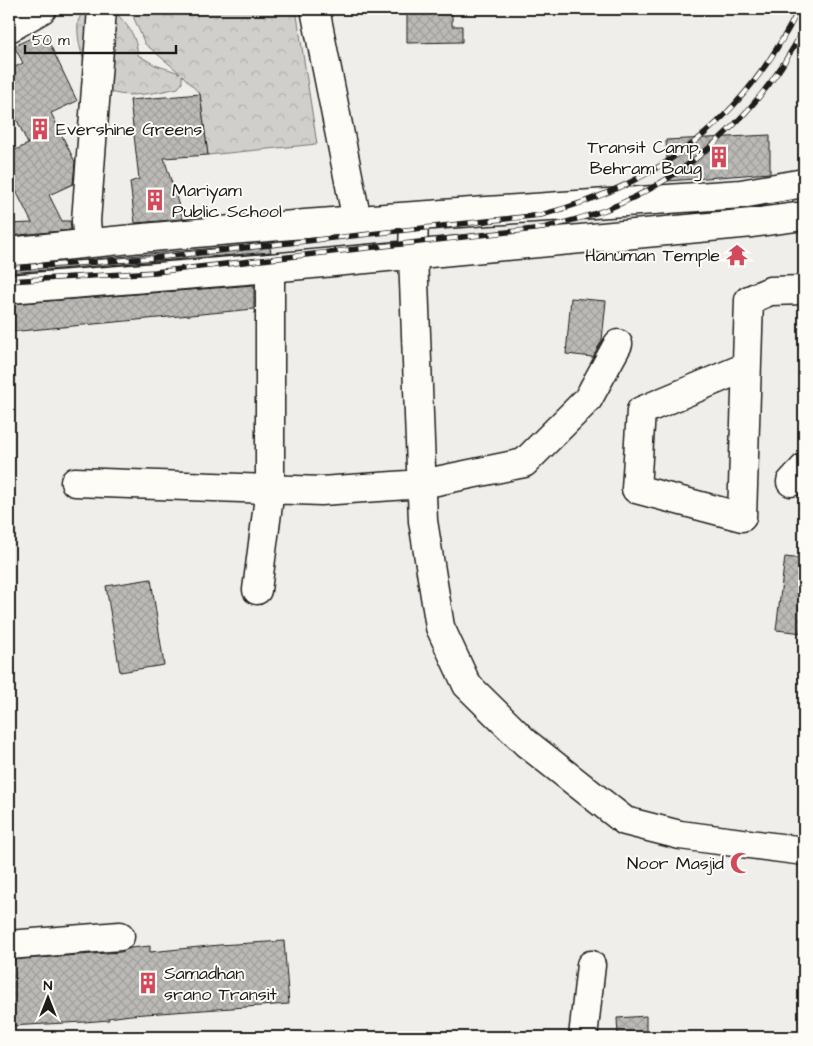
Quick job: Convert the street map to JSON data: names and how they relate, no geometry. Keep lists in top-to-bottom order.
{
  "places": {
    "building": [
      "Evershine Greens",
      "Transit Camp, Behram Baug",
      "Mariyam Public School",
      "Samadhan srano Transit"
    ],
    "temple": ["Hanuman Temple"],
    "mosque": ["Noor Masjid"]
  },
  "scale_bar": "50 m",
  "north": "top"
}
